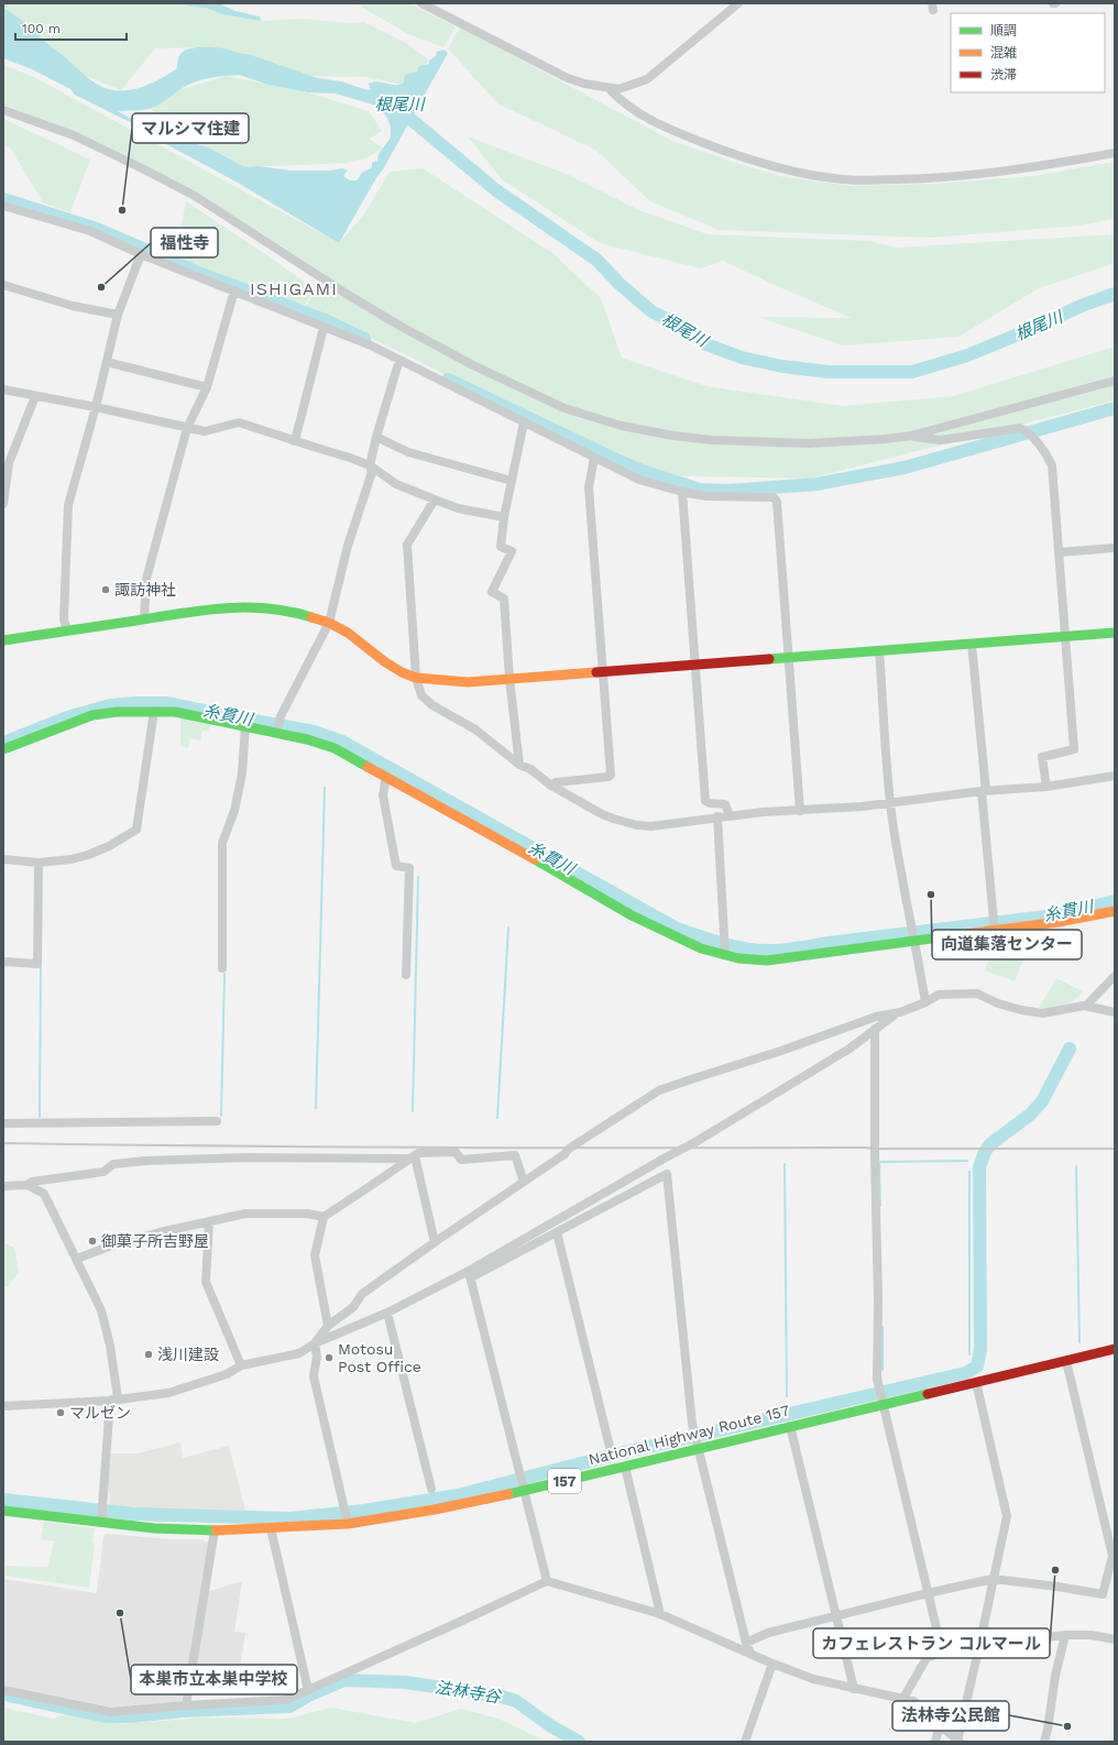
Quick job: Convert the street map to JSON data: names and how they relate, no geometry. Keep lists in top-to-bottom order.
{
  "streets": {
    "main road": ["National Highway Route 157", "157"]
  },
  "districts": ["ISHIGAMI"],
  "water": ["根尾川", "糸貫川", "法林寺谷"],
  "places": [
    "マルシマ住建",
    "福性寺",
    "諏訪神社",
    "向道集落センター",
    "御菓子所吉野屋",
    "浅川建設",
    "Motosu Post Office",
    "マルゼン",
    "カフェレストラン コルマール",
    "本巣市立本巣中学校",
    "法林寺公民館"
  ],
  "legend": ["順調", "混雑", "渋滞"],
  "scale_bar": "100 m"
}
